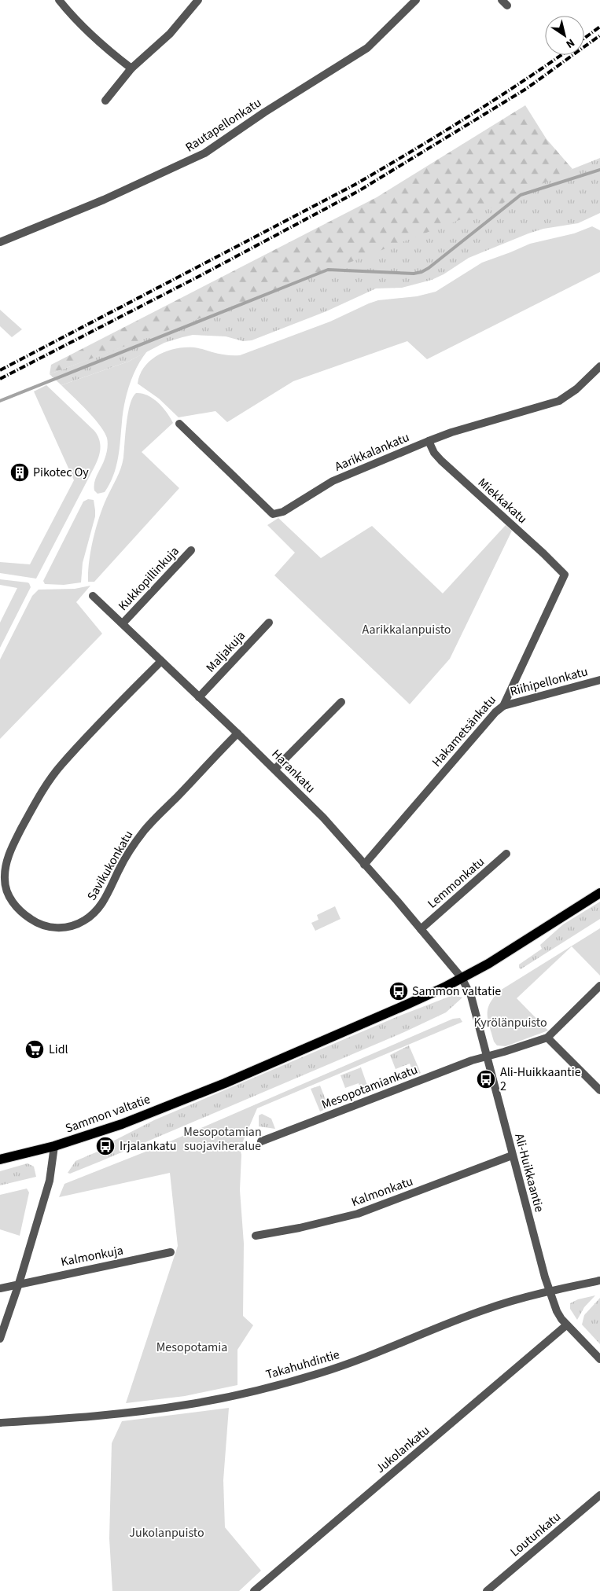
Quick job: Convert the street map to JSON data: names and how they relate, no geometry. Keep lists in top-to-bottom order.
{
  "streets": {
    "main road": ["Sammon valtatie"],
    "street": [
      "Rautapellonkatu",
      "Aarikkalankatu",
      "Miekkakatu",
      "Kukkopillinkuja",
      "Maljakuja",
      "Riihipellonkatu",
      "Hakametsänkatu",
      "Harankatu",
      "Savikukonkatu",
      "Lemmonkatu",
      "Mesopotamiankatu",
      "Ali-Huikkaantie",
      "Kalmonkatu",
      "Kalmonkuja",
      "Takahuhdintie",
      "Jukolankatu",
      "Loutunkatu"
    ]
  },
  "crossings": [
    ["Aarikkalankatu", "Miekkakatu"],
    ["Miekkakatu", "Hakametsänkatu"],
    ["Kukkopillinkuja", "Harankatu"],
    ["Maljakuja", "Harankatu"],
    ["Riihipellonkatu", "Hakametsänkatu"],
    ["Hakametsänkatu", "Harankatu"],
    ["Harankatu", "Savikukonkatu"],
    ["Harankatu", "Lemmonkatu"],
    ["Harankatu", "Sammon valtatie"],
    ["Harankatu", "Ali-Huikkaantie"],
    ["Mesopotamiankatu", "Ali-Huikkaantie"],
    ["Sammon valtatie", "Ali-Huikkaantie"],
    ["Ali-Huikkaantie", "Kalmonkatu"],
    ["Ali-Huikkaantie", "Takahuhdintie"],
    ["Ali-Huikkaantie", "Jukolankatu"]
  ],
  "parks": [
    "Aarikkalanpuisto",
    "Kyrölänpuisto",
    "Mesopotamian suojaviheralue",
    "Mesopotamia",
    "Jukolanpuisto"
  ],
  "places": {
    "building": ["Pikotec Oy"],
    "bus stop": ["Sammon valtatie", "Ali-Huikkaantie 2", "Irjalankatu"],
    "supermarket": ["Lidl"]
  },
  "north": "bottom right"
}
